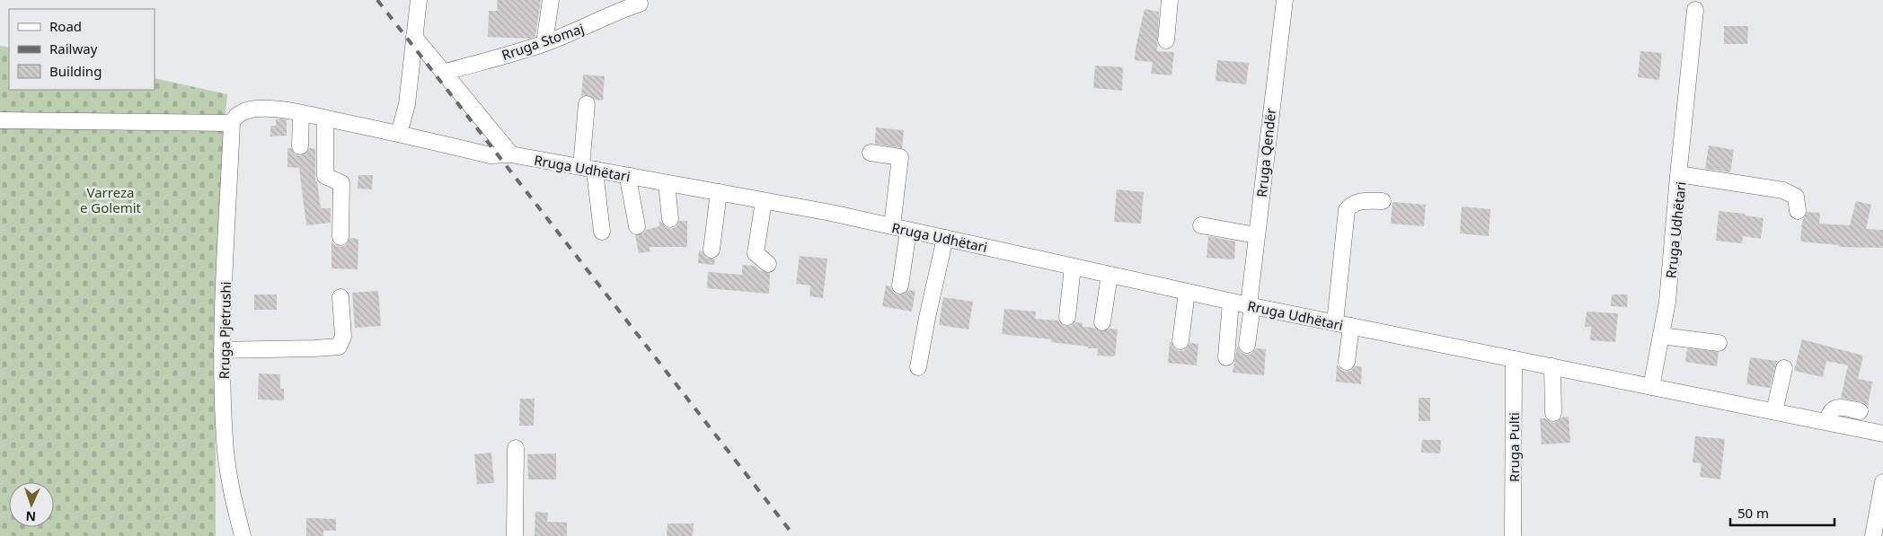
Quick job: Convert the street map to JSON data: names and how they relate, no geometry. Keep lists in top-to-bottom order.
{
  "streets": {
    "street": [
      "Rruga Stomaj",
      "Rruga Qendër",
      "Rruga Udhëtari",
      "Rruga Pjetrushi",
      "Rruga Pulti"
    ]
  },
  "crossings": [
    ["Rruga Qendër", "Rruga Udhëtari"],
    ["Rruga Udhëtari", "Rruga Pjetrushi"],
    ["Rruga Udhëtari", "Rruga Pulti"]
  ],
  "parks": ["Varreza e Golemit"],
  "legend": ["Road", "Railway", "Building"],
  "scale_bar": "50 m",
  "north": "bottom"
}
